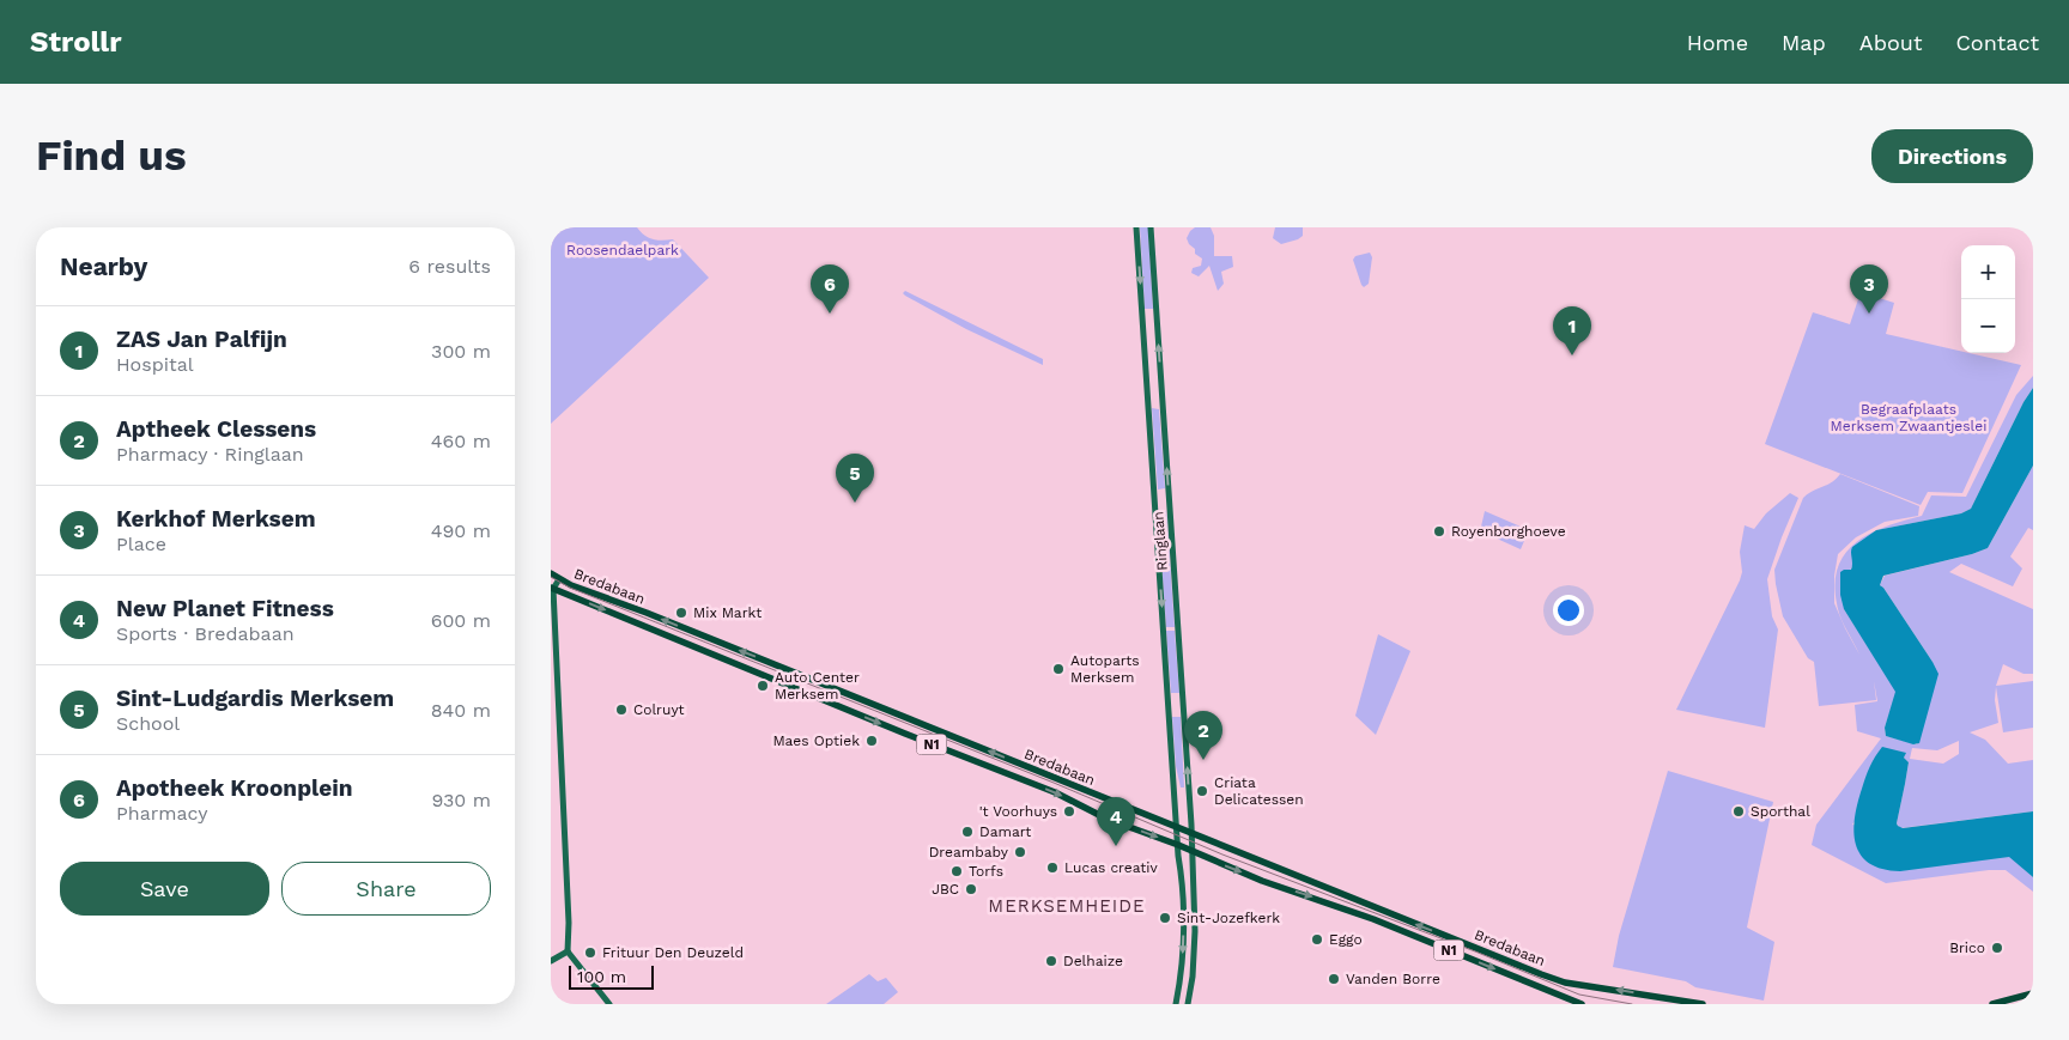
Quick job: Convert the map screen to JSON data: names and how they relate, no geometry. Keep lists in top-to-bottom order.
{
  "streets": {
    "main road": ["Bredabaan", "N1"],
    "street": ["Ringlaan"]
  },
  "crossings": [
    ["Ringlaan", "Bredabaan"]
  ],
  "districts": ["MERKSEMHEIDE"],
  "parks": ["Roosendaelpark", "Begraafplaats Merksem Zwaantjeslei"],
  "places": [
    "Royenborghoeve",
    "Mix Markt",
    "Autoparts Merksem",
    "Auto Center Merksem",
    "Colruyt",
    "Maes Optiek",
    "Criata Delicatessen",
    "'t Voorhuys",
    "Sporthal",
    "Damart",
    "Dreambaby",
    "Lucas creativ",
    "Torfs",
    "JBC",
    "Sint-Jozefkerk",
    "Eggo",
    "Brico",
    "Frituur Den Deuzeld",
    "Delhaize",
    "Vanden Borre"
  ],
  "scale_bar": "100 m",
  "page": {
    "header": "Strollr",
    "nav": [
      "Home",
      "Map",
      "About",
      "Contact"
    ],
    "buttons": [
      "Directions",
      ["Save", "Share"]
    ],
    "title": "Find us",
    "heading": ["Nearby", "6 results"],
    "map_buttons": ["+", "−"],
    "pins": [
      "3",
      "6",
      "1",
      "5",
      "2",
      "4"
    ],
    "list": [
      {
        "mark": "1",
        "name": "ZAS Jan Palfijn",
        "note": "Hospital",
        "value": "300 m"
      },
      {
        "mark": "2",
        "name": "Aptheek Clessens",
        "note": "Pharmacy · Ringlaan",
        "value": "460 m"
      },
      {
        "mark": "3",
        "name": "Kerkhof Merksem",
        "note": "Place",
        "value": "490 m"
      },
      {
        "mark": "4",
        "name": "New Planet Fitness",
        "note": "Sports · Bredabaan",
        "value": "600 m"
      },
      {
        "mark": "5",
        "name": "Sint-Ludgardis Merksem",
        "note": "School",
        "value": "840 m"
      },
      {
        "mark": "6",
        "name": "Apotheek Kroonplein",
        "note": "Pharmacy",
        "value": "930 m"
      }
    ],
    "scale": "100 m"
  }
}
